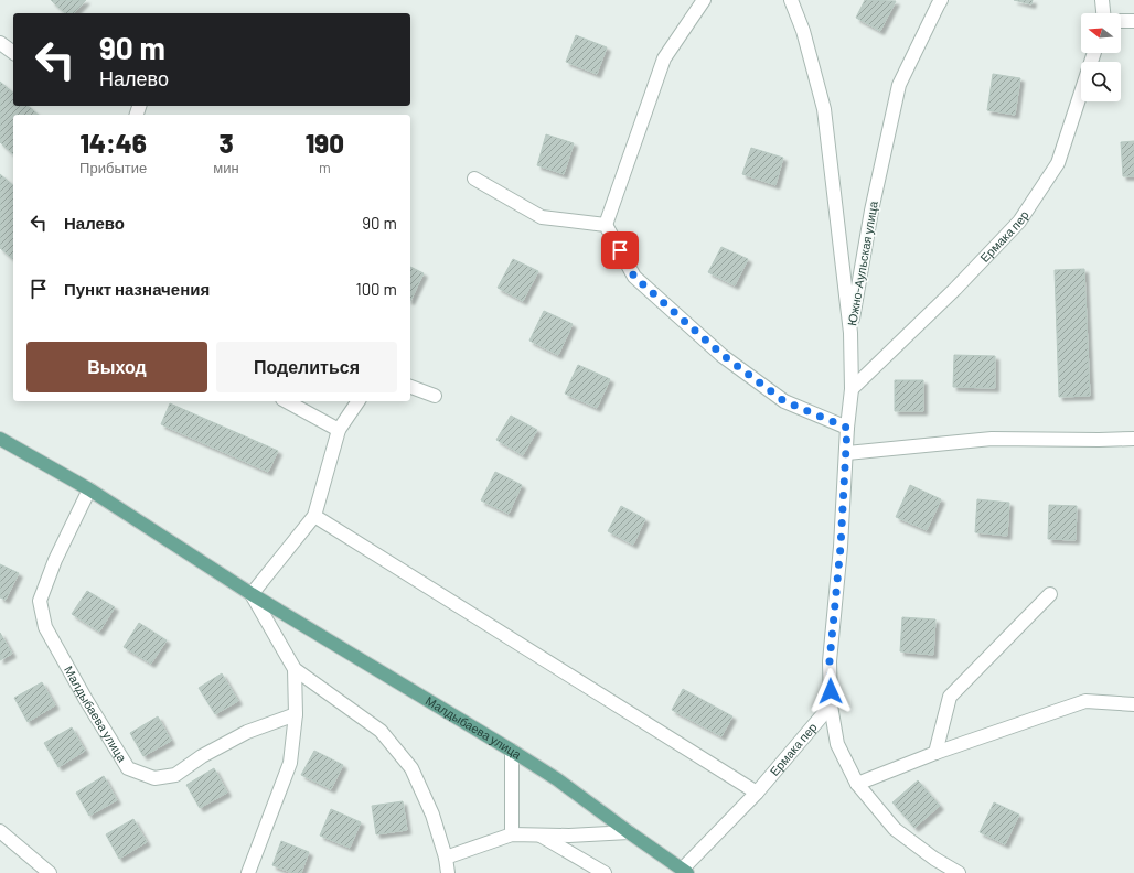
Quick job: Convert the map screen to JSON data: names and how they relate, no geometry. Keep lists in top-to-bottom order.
{
  "streets": {
    "main road": ["Малдыбаева улица"],
    "street": ["Ермака пер", "Южно-Аульская улица"]
  },
  "crossings": [
    ["Ермака пер", "Малдыбаева улица"]
  ],
  "north": "left",
  "page": {
    "turn": ["90 m", "Налево"],
    "eta": [
      "14:46",
      "Прибытие",
      "3",
      "мин",
      "190",
      "m"
    ],
    "list": [
      {
        "name": "Налево",
        "value": "90 m"
      },
      {
        "name": "Пункт назначения",
        "value": "100 m"
      }
    ],
    "buttons": ["Выход", "Поделиться"]
  }
}
